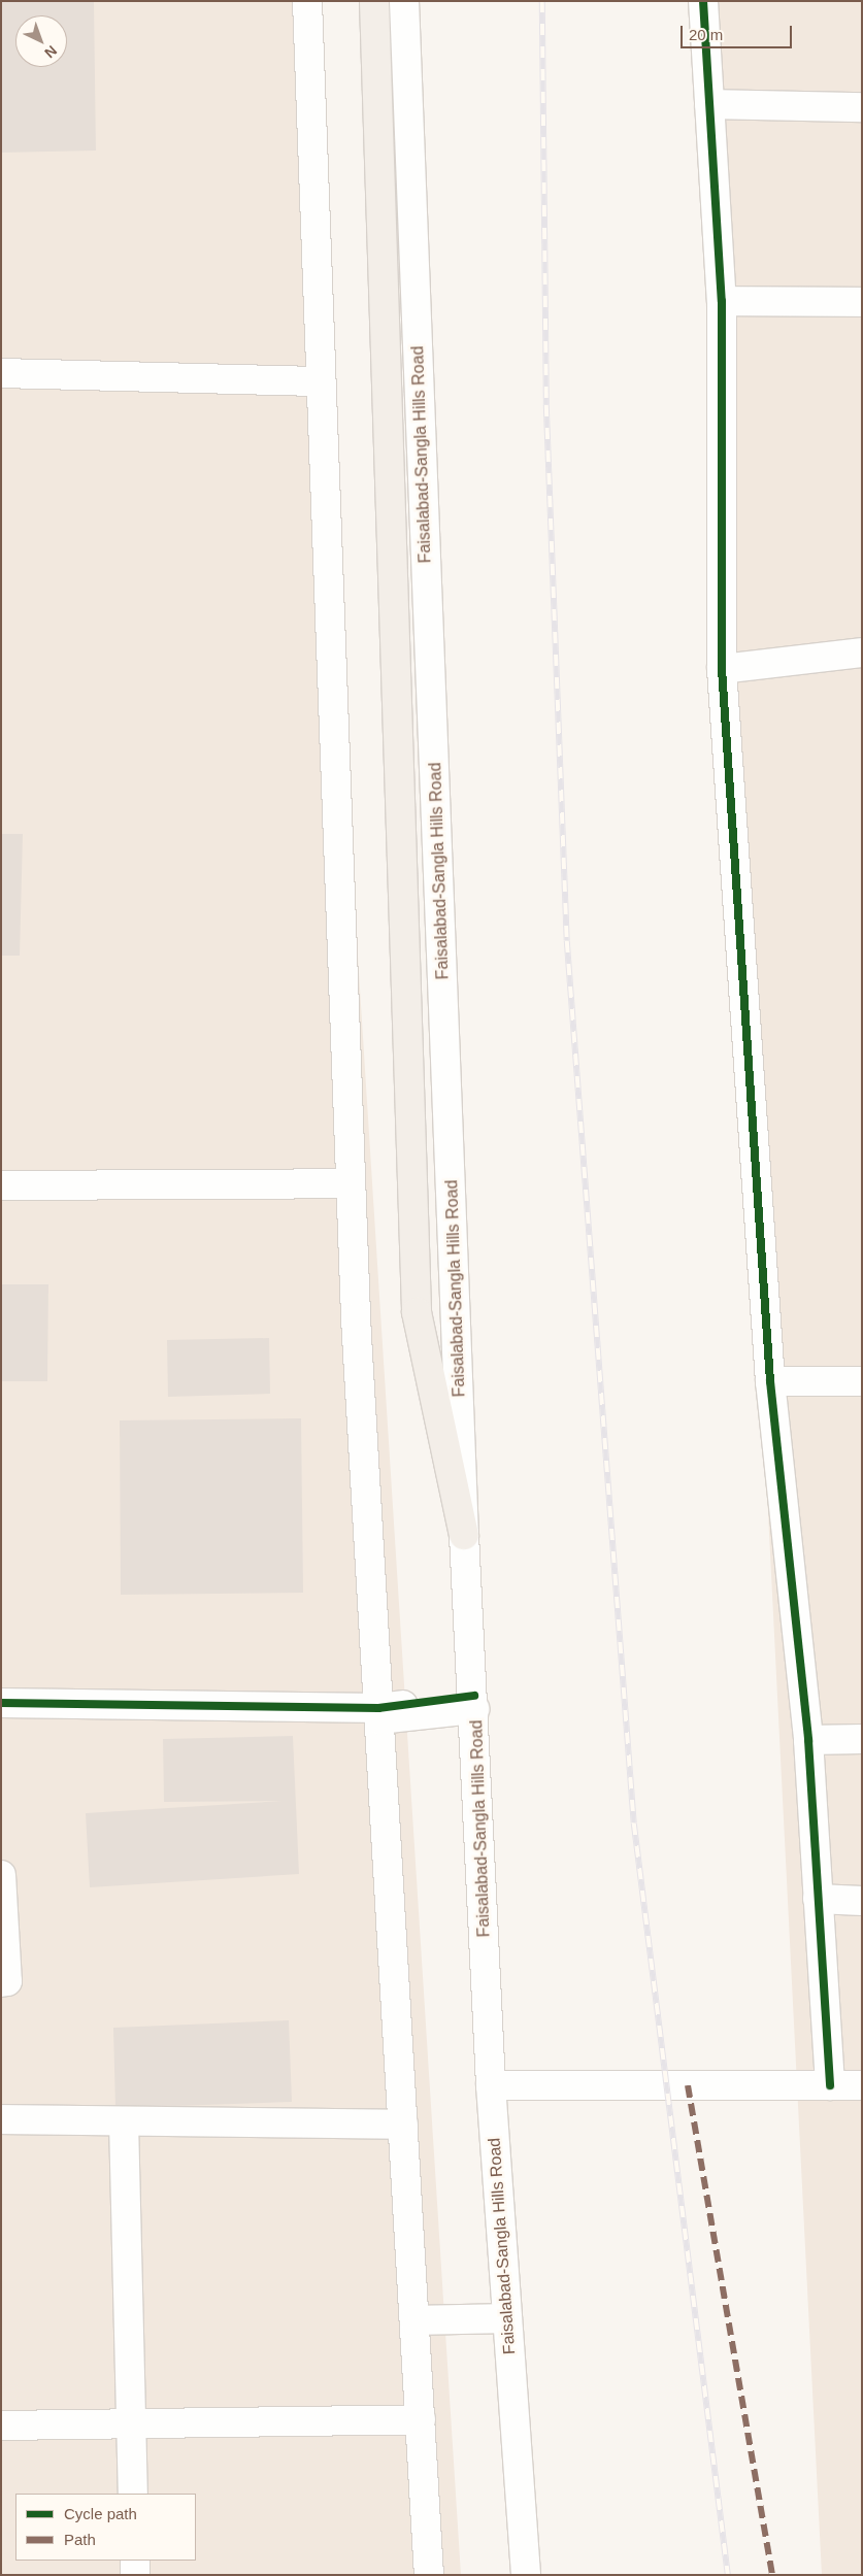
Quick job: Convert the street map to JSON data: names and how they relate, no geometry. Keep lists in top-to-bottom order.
{
  "streets": {
    "street": ["Faisalabad-Sangla Hills Road"]
  },
  "legend": ["Cycle path", "Path"],
  "scale_bar": "20 m",
  "north": "bottom right"
}
